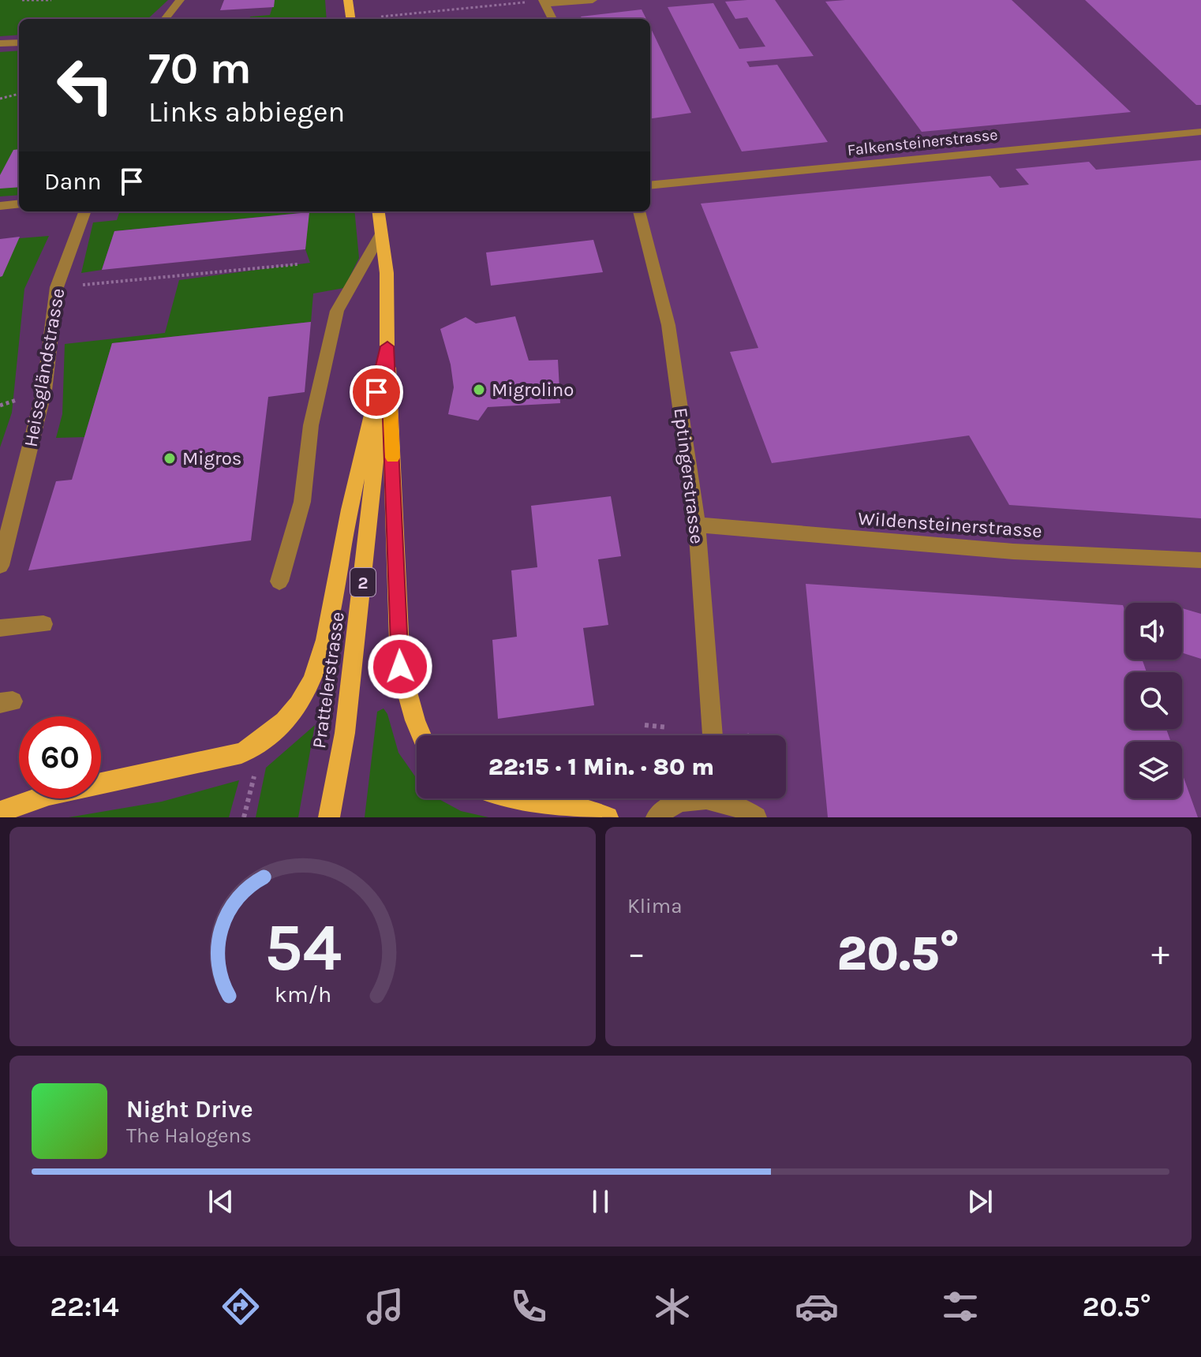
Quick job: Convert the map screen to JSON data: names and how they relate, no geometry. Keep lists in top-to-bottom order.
{
  "streets": {
    "main road": ["2", "Prattelerstrasse"],
    "street": [
      "Falkensteinerstrasse",
      "Heissgländstrasse",
      "Eptingerstrasse",
      "Wildensteinerstrasse"
    ]
  },
  "crossings": [
    ["Eptingerstrasse", "Wildensteinerstrasse"]
  ],
  "places": ["Migrolino", "Migros"],
  "page": {
    "turn": ["70 m", "Links abbiegen"],
    "then": "Dann",
    "limit": "60",
    "trip": "22:15 · 1 Min. · 80 m",
    "tile": "Klima",
    "heat": ["−", "20.5°", "+"],
    "song": ["Night Drive", "The Halogens"],
    "tabs": ["22:14", "20.5°"],
    "gauge": ["54", "km/h"]
  }
}
